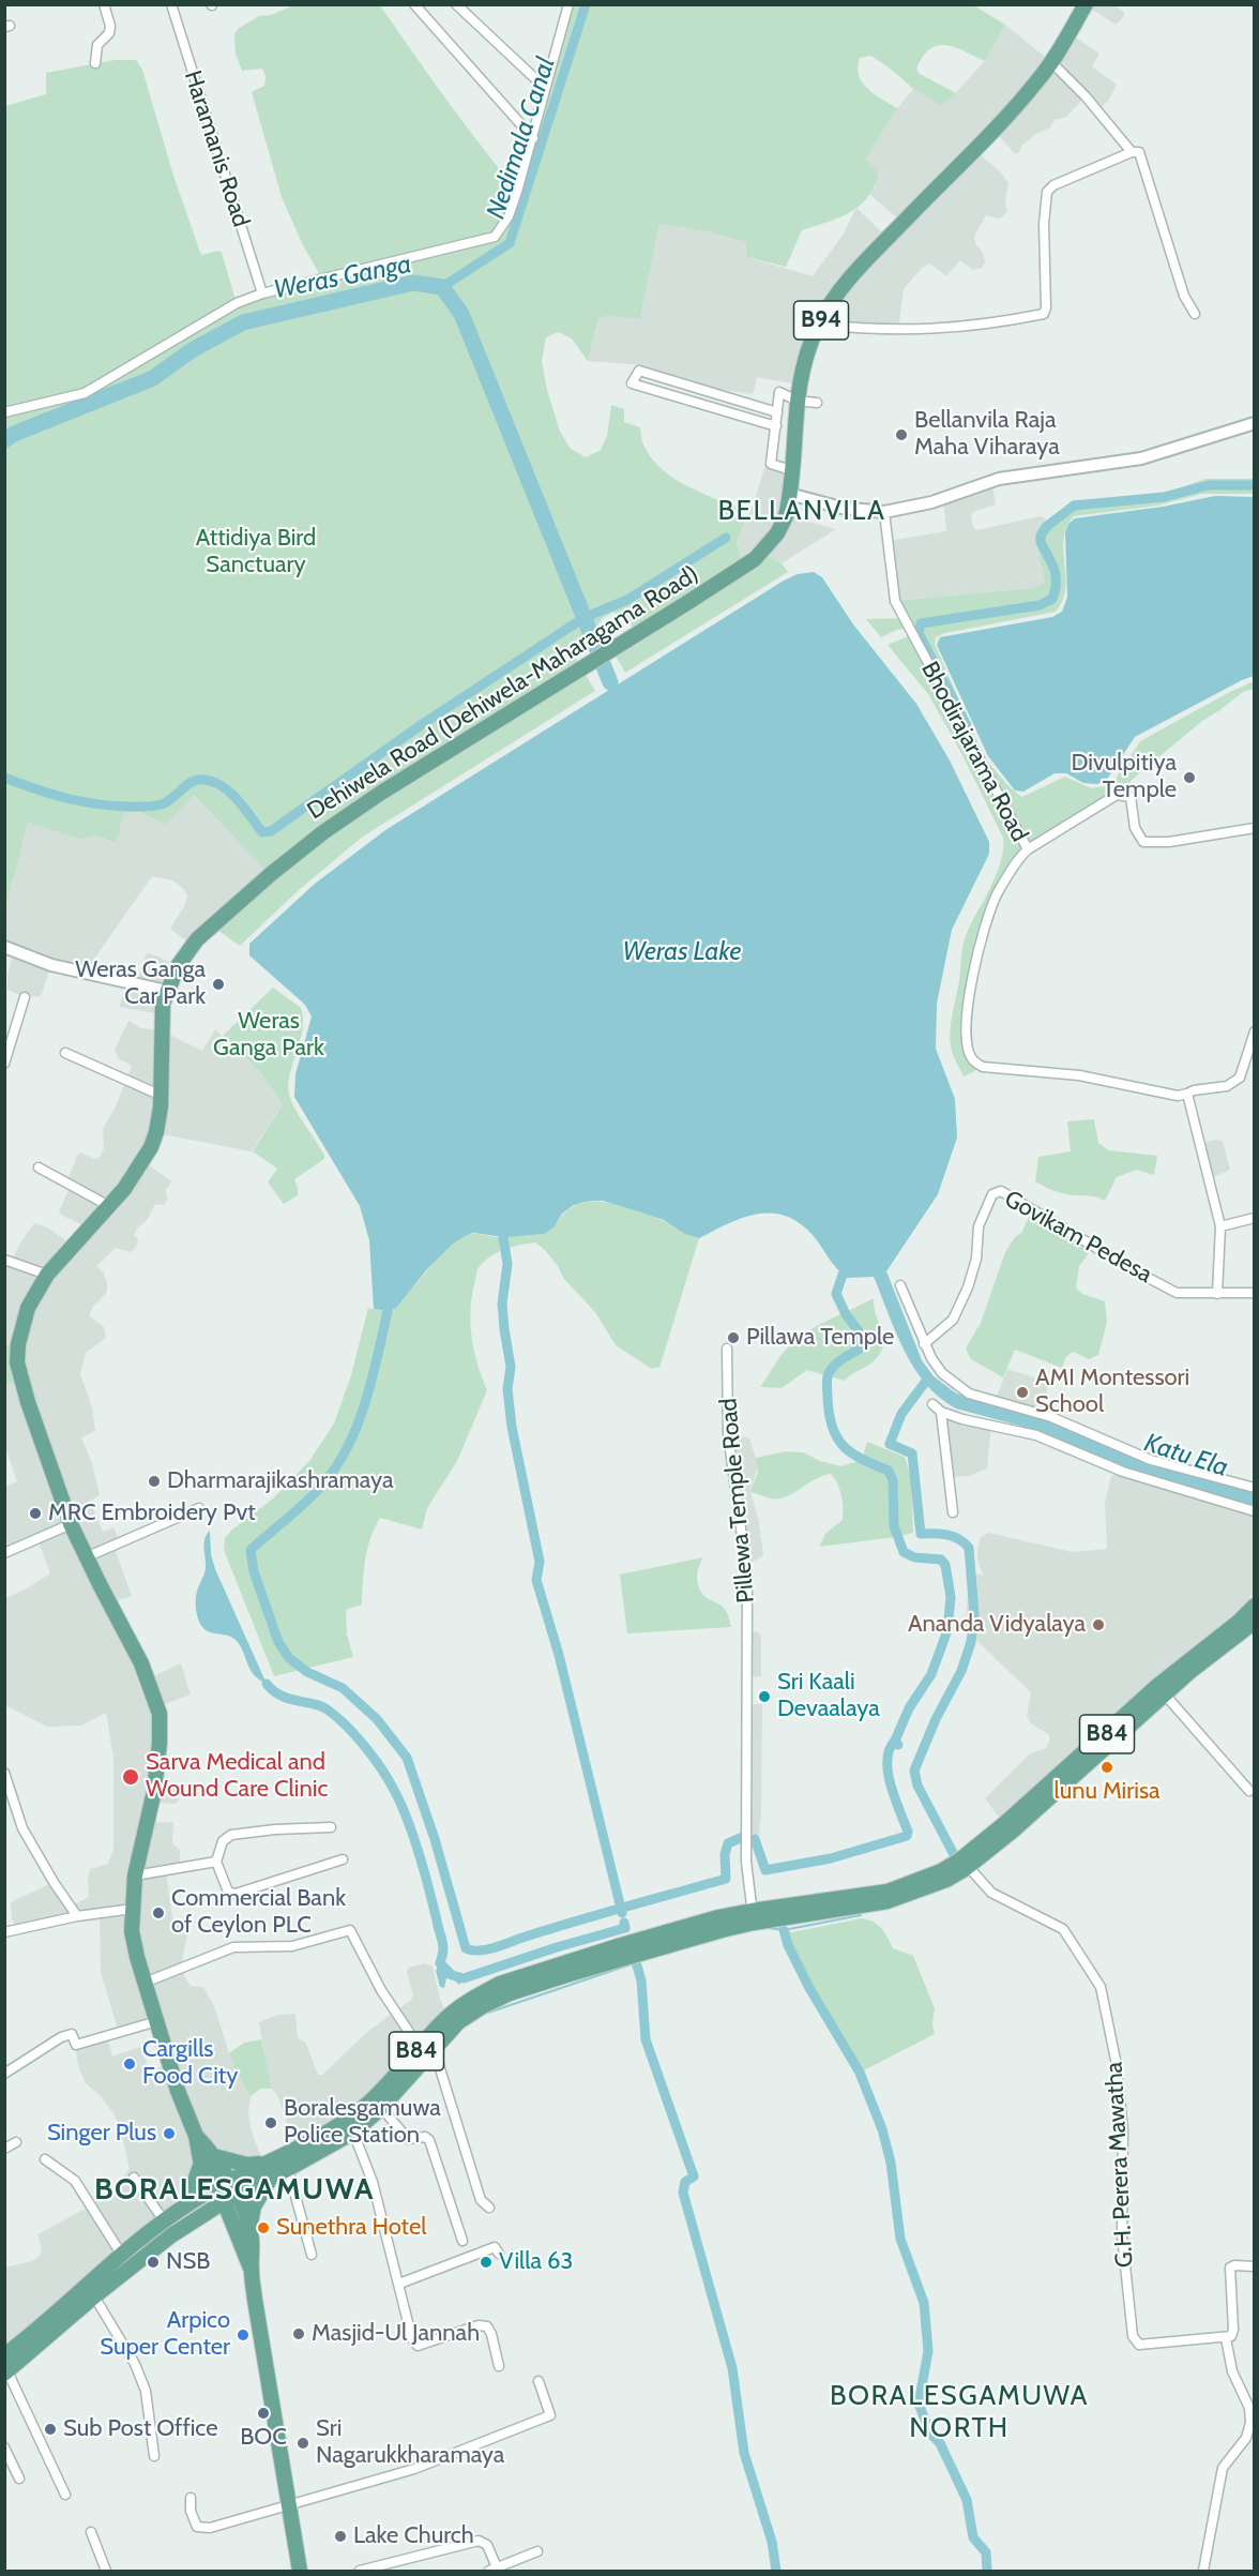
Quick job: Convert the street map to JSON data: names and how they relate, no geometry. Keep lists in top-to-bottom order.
{
  "streets": {
    "main road": ["B94", "Dehiwela Road (Dehiwela-Maharagama Road)", "B84"],
    "street": [
      "Haramanis Road",
      "Bhodirajarama Road",
      "Govikam Pedesa",
      "Pillewa Temple Road",
      "G.H. Perera Mawatha"
    ]
  },
  "crossings": [
    ["B94", "Dehiwela Road (Dehiwela-Maharagama Road)"],
    ["B94", "B84"],
    ["Dehiwela Road (Dehiwela-Maharagama Road)", "B84"],
    ["Pillewa Temple Road", "B84"],
    ["B84", "G.H. Perera Mawatha"]
  ],
  "districts": ["BELLANVILA", "BORALESGAMUWA", "BORALESGAMUWA NORTH"],
  "water": [
    "Nedimala Canal",
    "Weras Ganga",
    "Weras Lake",
    "Katu Ela"
  ],
  "parks": ["Attidiya Bird Sanctuary", "Weras Ganga Park"],
  "places": [
    "Bellanvila Raja Maha Viharaya",
    "Divulpitiya Temple",
    "Weras Ganga Car Park",
    "Pillawa Temple",
    "AMI Montessori School",
    "Dharmarajikashramaya",
    "MRC Embroidery Pvt",
    "Ananda Vidyalaya",
    "Sri Kaali Devaalaya",
    "lunu Mirisa",
    "Sarva Medical and Wound Care Clinic",
    "Commercial Bank of Ceylon PLC",
    "Cargills Food City",
    "Boralesgamuwa Police Station",
    "Singer Plus",
    "Sunethra Hotel",
    "NSB",
    "Villa 63",
    "Masjid-Ul Jannah",
    "Arpico Super Center",
    "BOC",
    "Sub Post Office",
    "Sri Nagarukkharamaya",
    "Lake Church"
  ]
}
